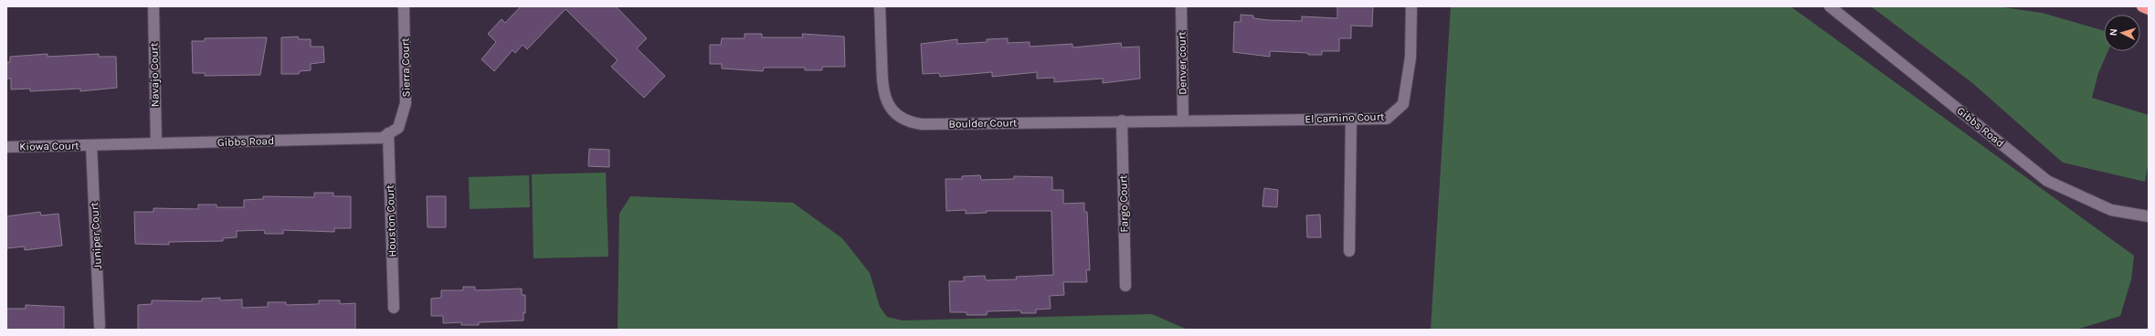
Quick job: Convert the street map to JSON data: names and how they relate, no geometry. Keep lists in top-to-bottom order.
{
  "streets": {
    "street": [
      "Denver court",
      "Sierra Court",
      "Navajo Court",
      "El camino Court",
      "Boulder Court",
      "Gibbs Road",
      "Kiowa Court",
      "Fargo Court",
      "Houston Court",
      "Juniper Court"
    ]
  },
  "crossings": [
    ["Denver court", "El camino Court"],
    ["Denver court", "Boulder Court"],
    ["Sierra Court", "Gibbs Road"],
    ["Sierra Court", "Houston Court"],
    ["Navajo Court", "Gibbs Road"],
    ["El camino Court", "Boulder Court"],
    ["Boulder Court", "Fargo Court"],
    ["Gibbs Road", "Kiowa Court"],
    ["Gibbs Road", "Houston Court"],
    ["Gibbs Road", "Juniper Court"],
    ["Kiowa Court", "Juniper Court"]
  ],
  "north": "left"
}
